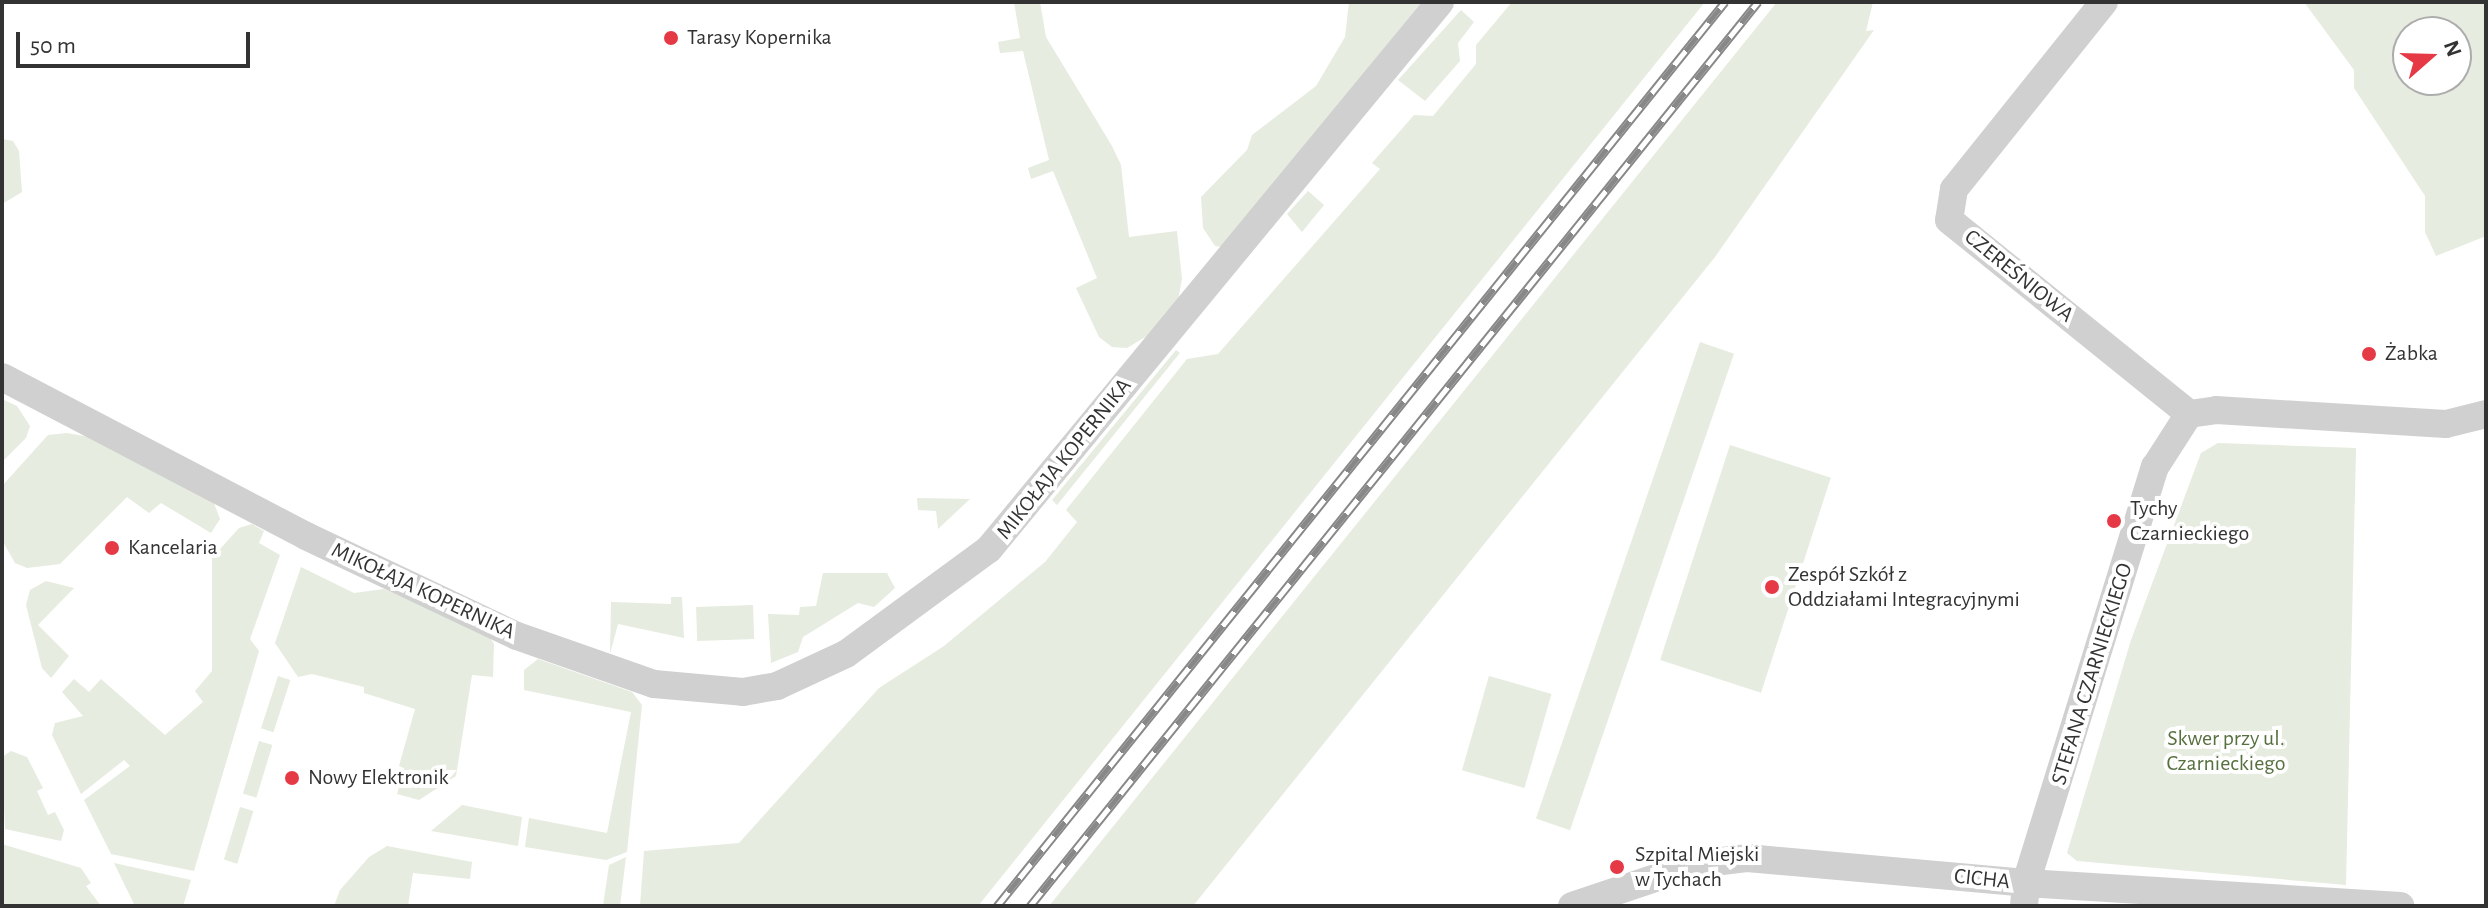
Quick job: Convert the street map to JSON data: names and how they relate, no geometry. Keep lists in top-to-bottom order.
{
  "streets": {
    "street": [
      "CZEREŚNIOWA",
      "MIKOŁAJA KOPERNIKA",
      "STEFANA CZARNIECKIEGO",
      "CICHA"
    ]
  },
  "crossings": [
    ["CZEREŚNIOWA", "STEFANA CZARNIECKIEGO"],
    ["STEFANA CZARNIECKIEGO", "CICHA"]
  ],
  "parks": ["Skwer przy ul. Czarnieckiego"],
  "places": [
    "Tarasy Kopernika",
    "Żabka",
    "Tychy Czarnieckiego",
    "Kancelaria",
    "Zespół Szkół z Oddziałami Integracyjnymi",
    "Nowy Elektronik",
    "Szpital Miejski w Tychach"
  ],
  "scale_bar": "50 m",
  "north": "right"
}
